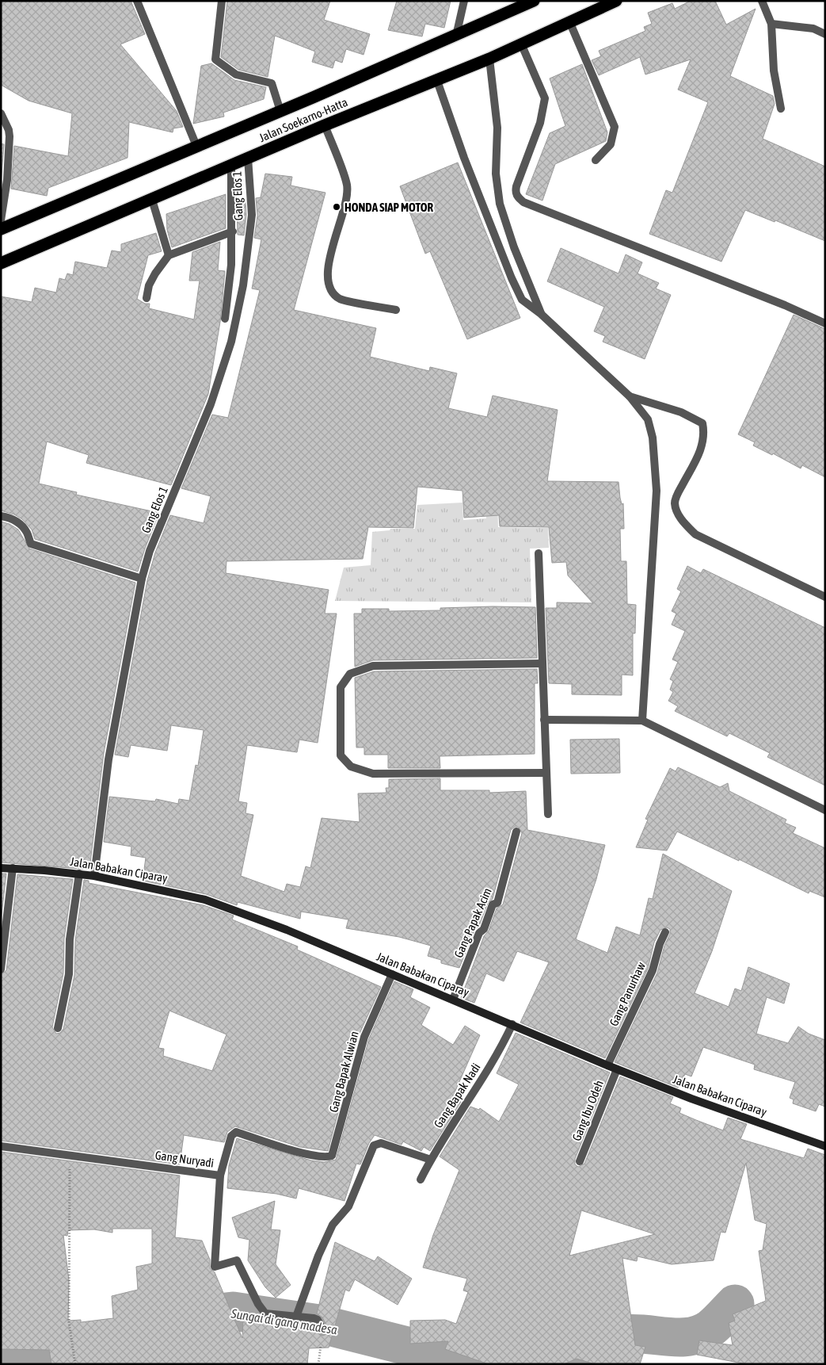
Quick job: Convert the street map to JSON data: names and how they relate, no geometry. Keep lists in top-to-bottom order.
{
  "streets": {
    "highway": ["Jalan Soekarno-Hatta"],
    "street": [
      "Gang Elos 1",
      "Jalan Babakan Ciparay",
      "Gang Papak Acim",
      "Gang Panurhaw",
      "Gang Bapak Alwian",
      "Gang Bapak Nadi",
      "Gang Ibu Odeh",
      "Gang Nuryadi"
    ]
  },
  "crossings": [
    ["Jalan Soekarno-Hatta", "Gang Elos 1"],
    ["Gang Elos 1", "Jalan Babakan Ciparay"],
    ["Jalan Babakan Ciparay", "Gang Papak Acim"],
    ["Jalan Babakan Ciparay", "Gang Panurhaw"],
    ["Jalan Babakan Ciparay", "Gang Bapak Alwian"],
    ["Jalan Babakan Ciparay", "Gang Bapak Nadi"],
    ["Jalan Babakan Ciparay", "Gang Ibu Odeh"],
    ["Gang Bapak Alwian", "Gang Nuryadi"]
  ],
  "water": ["Sungai di gang madesa"],
  "places": ["HONDA SIAP MOTOR"]
}
